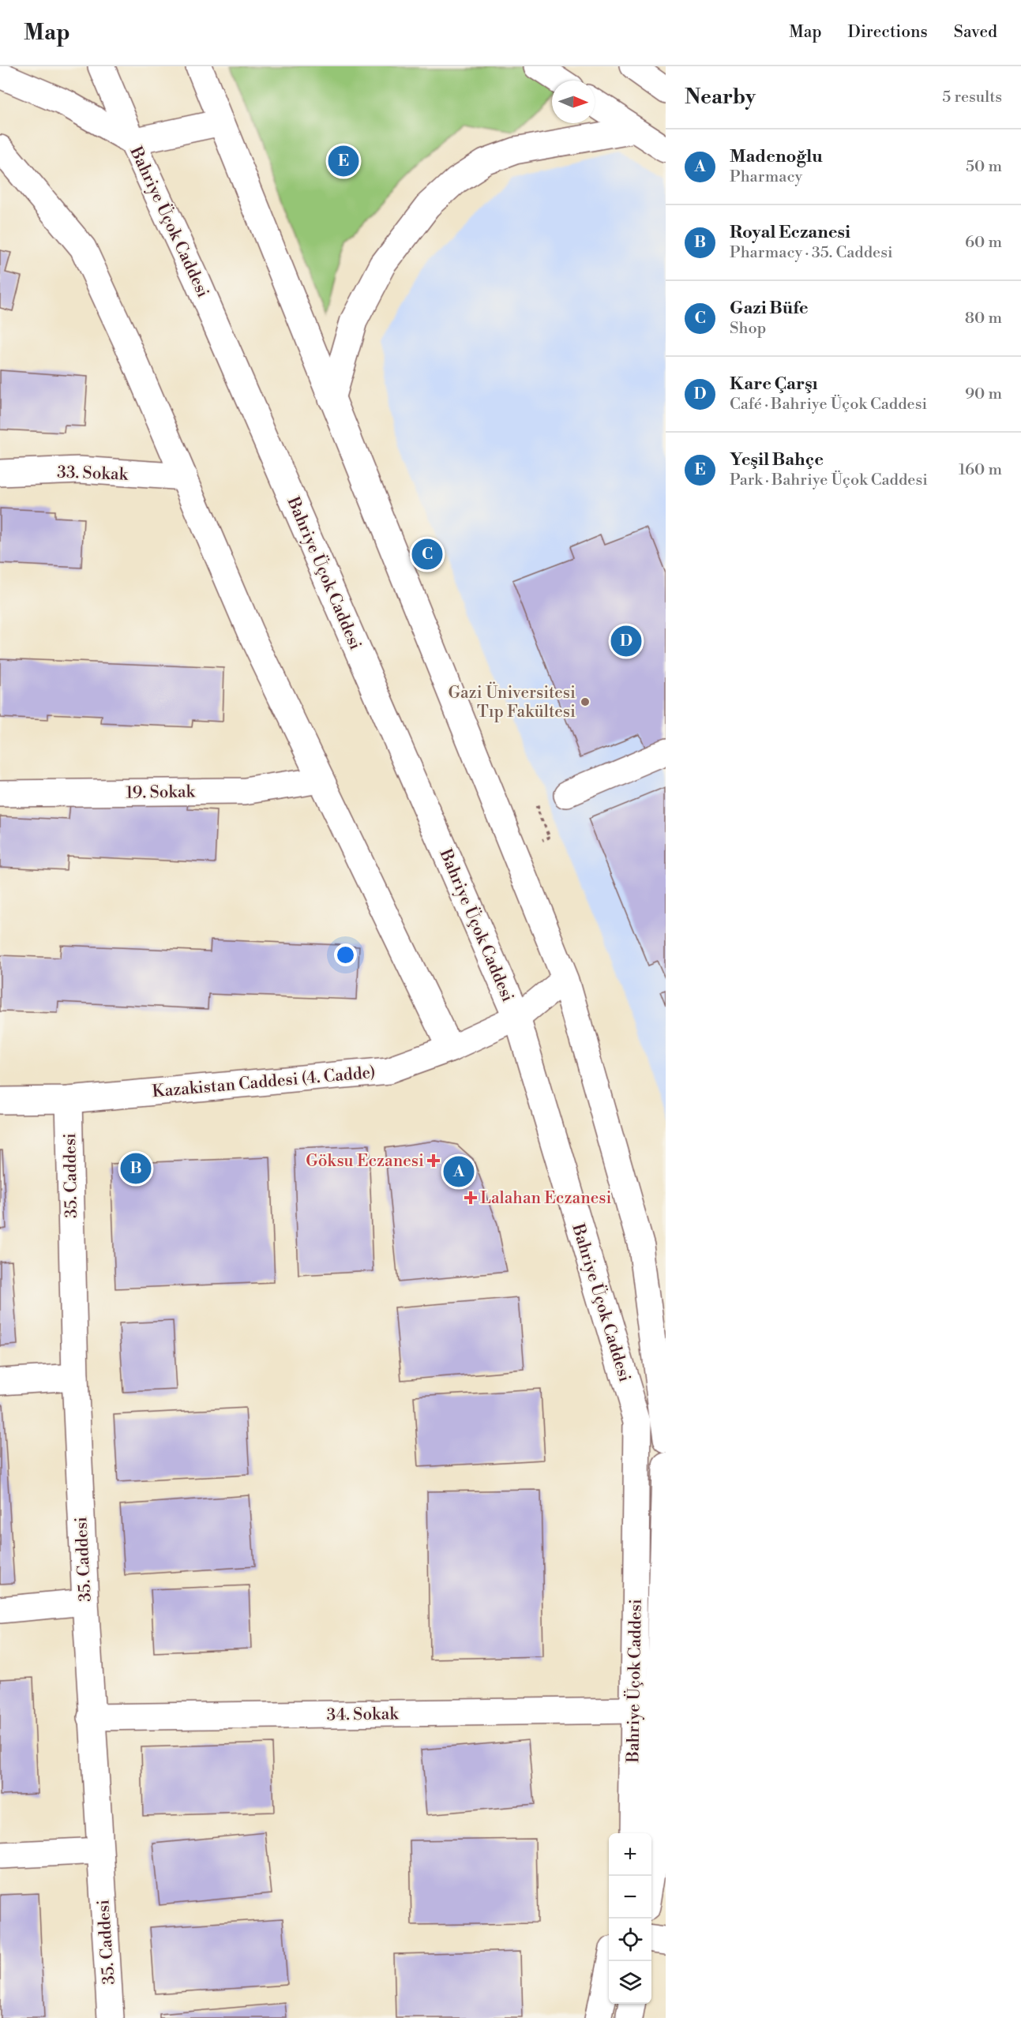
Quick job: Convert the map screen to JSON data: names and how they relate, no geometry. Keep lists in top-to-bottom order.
{
  "streets": {
    "main road": [
      "Bahriye Üçok Caddesi",
      "33. Sokak",
      "19. Sokak",
      "Kazakistan Caddesi (4. Cadde)",
      "35. Caddesi",
      "34. Sokak"
    ]
  },
  "crossings": [
    ["Bahriye Üçok Caddesi", "Kazakistan Caddesi (4. Cadde)"],
    ["Bahriye Üçok Caddesi", "34. Sokak"],
    ["Kazakistan Caddesi (4. Cadde)", "35. Caddesi"],
    ["35. Caddesi", "34. Sokak"]
  ],
  "places": {
    "other": ["Gazi Üniversitesi Tıp Fakültesi"],
    "health": ["Göksu Eczanesi", "Lalahan Eczanesi"]
  },
  "north": "right",
  "page": {
    "header": "Map",
    "nav": ["Map", "Directions", "Saved"],
    "heading": ["Nearby", "5 results"],
    "list": [
      {
        "mark": "A",
        "name": "Madenoğlu",
        "note": "Pharmacy",
        "value": "50 m"
      },
      {
        "mark": "B",
        "name": "Royal Eczanesi",
        "note": "Pharmacy · 35. Caddesi",
        "value": "60 m"
      },
      {
        "mark": "C",
        "name": "Gazi Büfe",
        "note": "Shop",
        "value": "80 m"
      },
      {
        "mark": "D",
        "name": "Kare Çarşı",
        "note": "Café · Bahriye Üçok Caddesi",
        "value": "90 m"
      },
      {
        "mark": "E",
        "name": "Yeşil Bahçe",
        "note": "Park · Bahriye Üçok Caddesi",
        "value": "160 m"
      }
    ],
    "pins": [
      "E",
      "C",
      "D",
      "B",
      "A"
    ],
    "map_buttons": ["+", "−"]
  }
}
